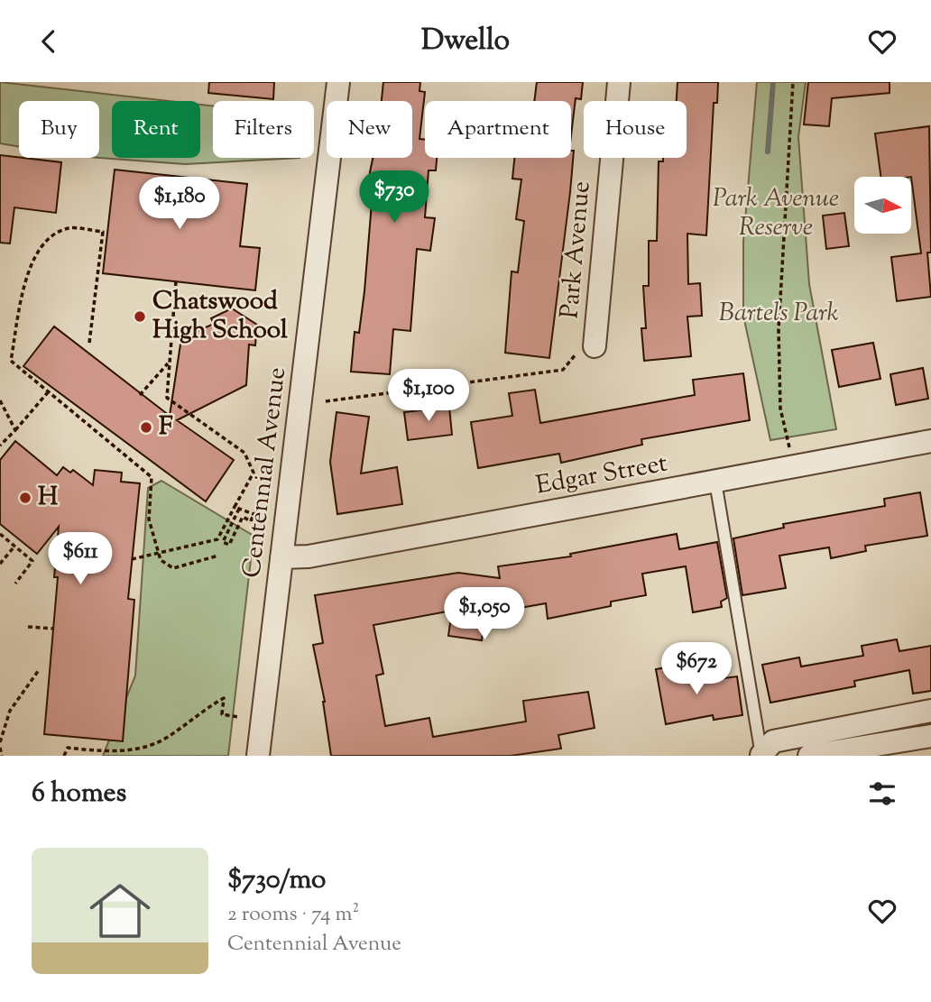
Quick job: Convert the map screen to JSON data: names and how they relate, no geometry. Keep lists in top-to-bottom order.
{
  "streets": {
    "street": ["Park Avenue", "Centennial Avenue", "Edgar Street"]
  },
  "crossings": [
    ["Centennial Avenue", "Edgar Street"]
  ],
  "parks": ["Park Avenue Reserve", "Bartels Park"],
  "places": ["Chatswood High School", "F", "H"],
  "north": "right",
  "page": {
    "header": "Dwello",
    "chip": [
      "Buy",
      "Rent",
      "Filters",
      "New",
      "Apartment",
      "House"
    ],
    "price": [
      "$730",
      "$1,180",
      "$1,100",
      "$611",
      "$1,050",
      "$672"
    ],
    "heading": "6 homes",
    "list": [
      {
        "name": "$730/mo",
        "note": "2 rooms · 74 m² · Centennial Avenue"
      }
    ]
  }
}
